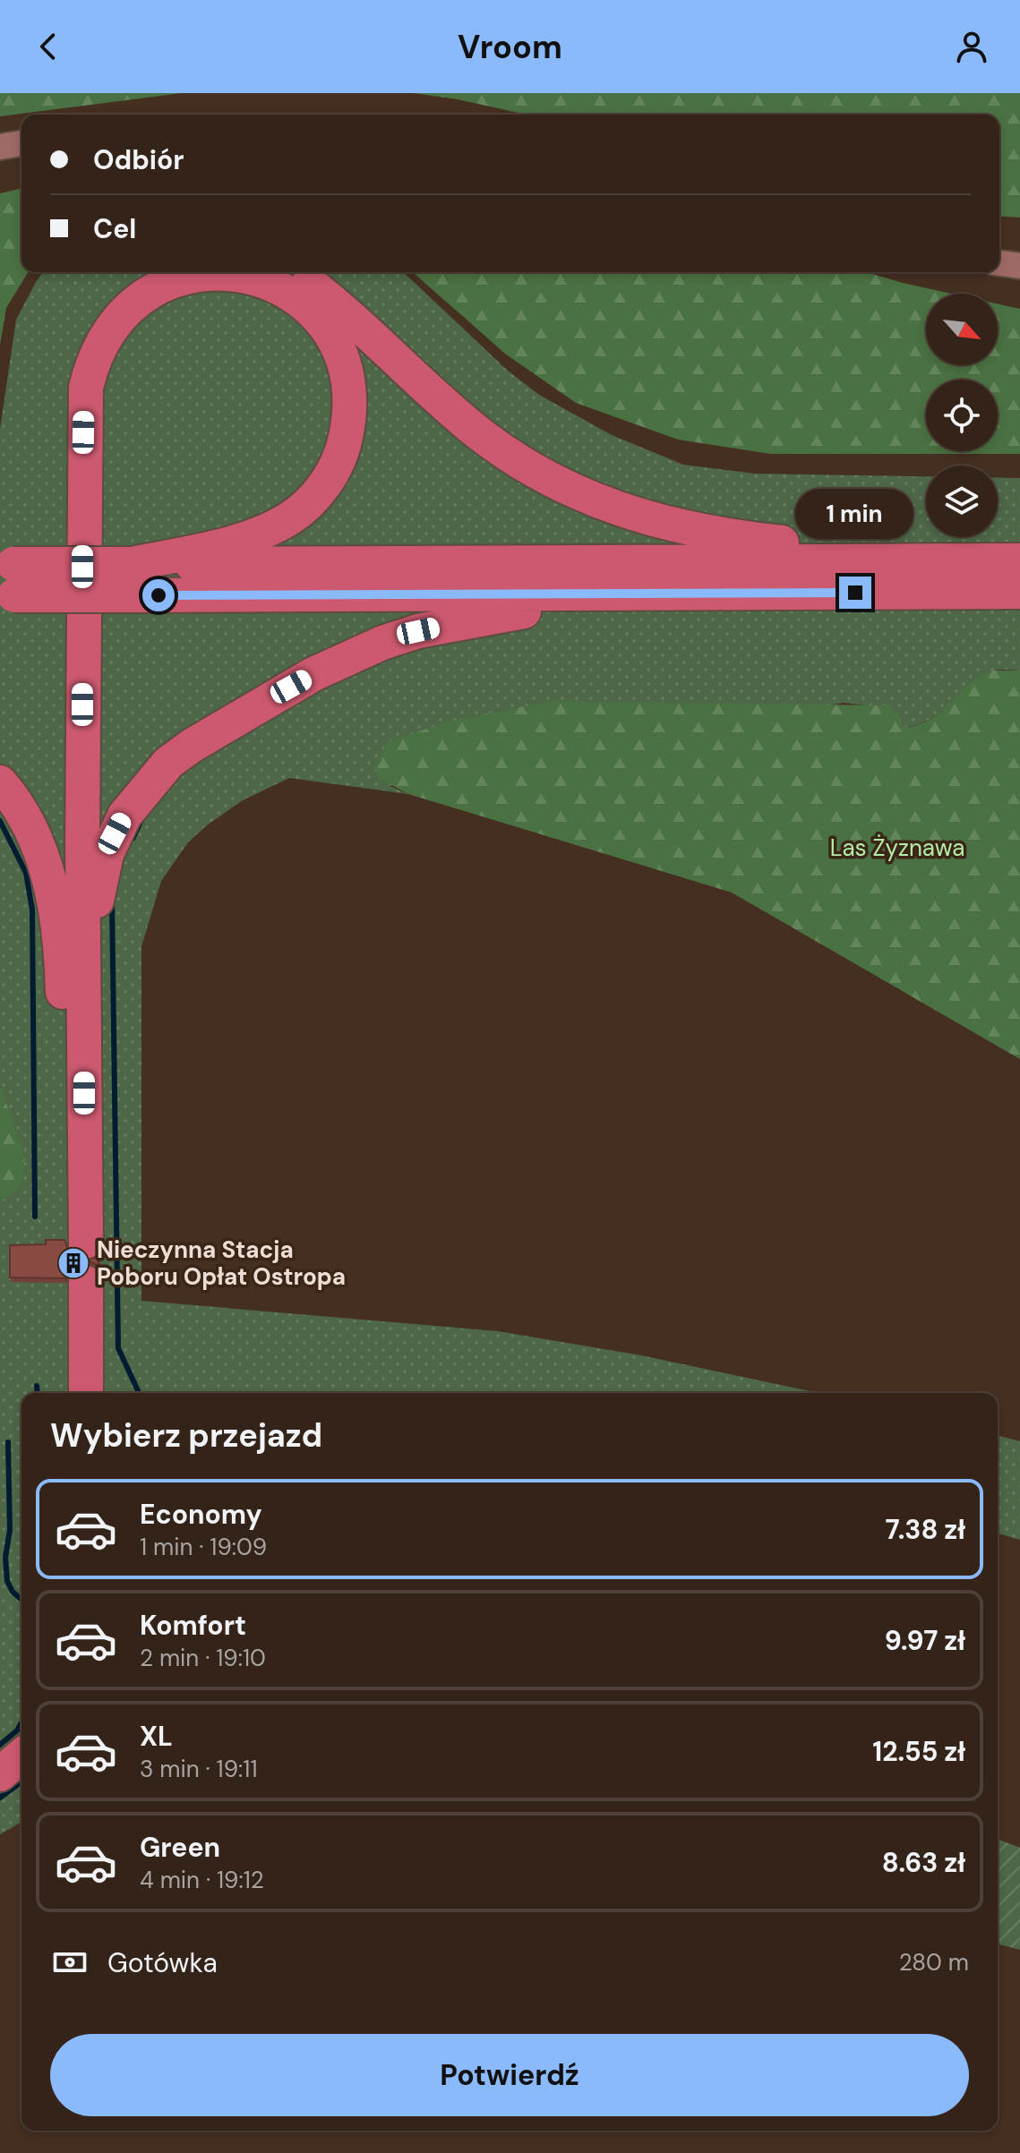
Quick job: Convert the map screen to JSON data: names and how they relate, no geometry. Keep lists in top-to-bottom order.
{
  "parks": ["Las Żyznawa"],
  "places": {
    "building": ["Nieczynna Stacja Poboru Opłat Ostropa"]
  },
  "north": "bottom right",
  "page": {
    "header": "Vroom",
    "banner": ["Odbiór", "Cel"],
    "bubble": "1 min",
    "heading": "Wybierz przejazd",
    "list": [
      {
        "name": "Economy",
        "note": "1 min · 19:09",
        "value": "7.38 zł"
      },
      {
        "name": "Komfort",
        "note": "2 min · 19:10",
        "value": "9.97 zł"
      },
      {
        "name": "XL",
        "note": "3 min · 19:11",
        "value": "12.55 zł"
      },
      {
        "name": "Green",
        "note": "4 min · 19:12",
        "value": "8.63 zł"
      }
    ],
    "pay": ["Gotówka", "280 m"],
    "buttons": "Potwierdź"
  }
}
